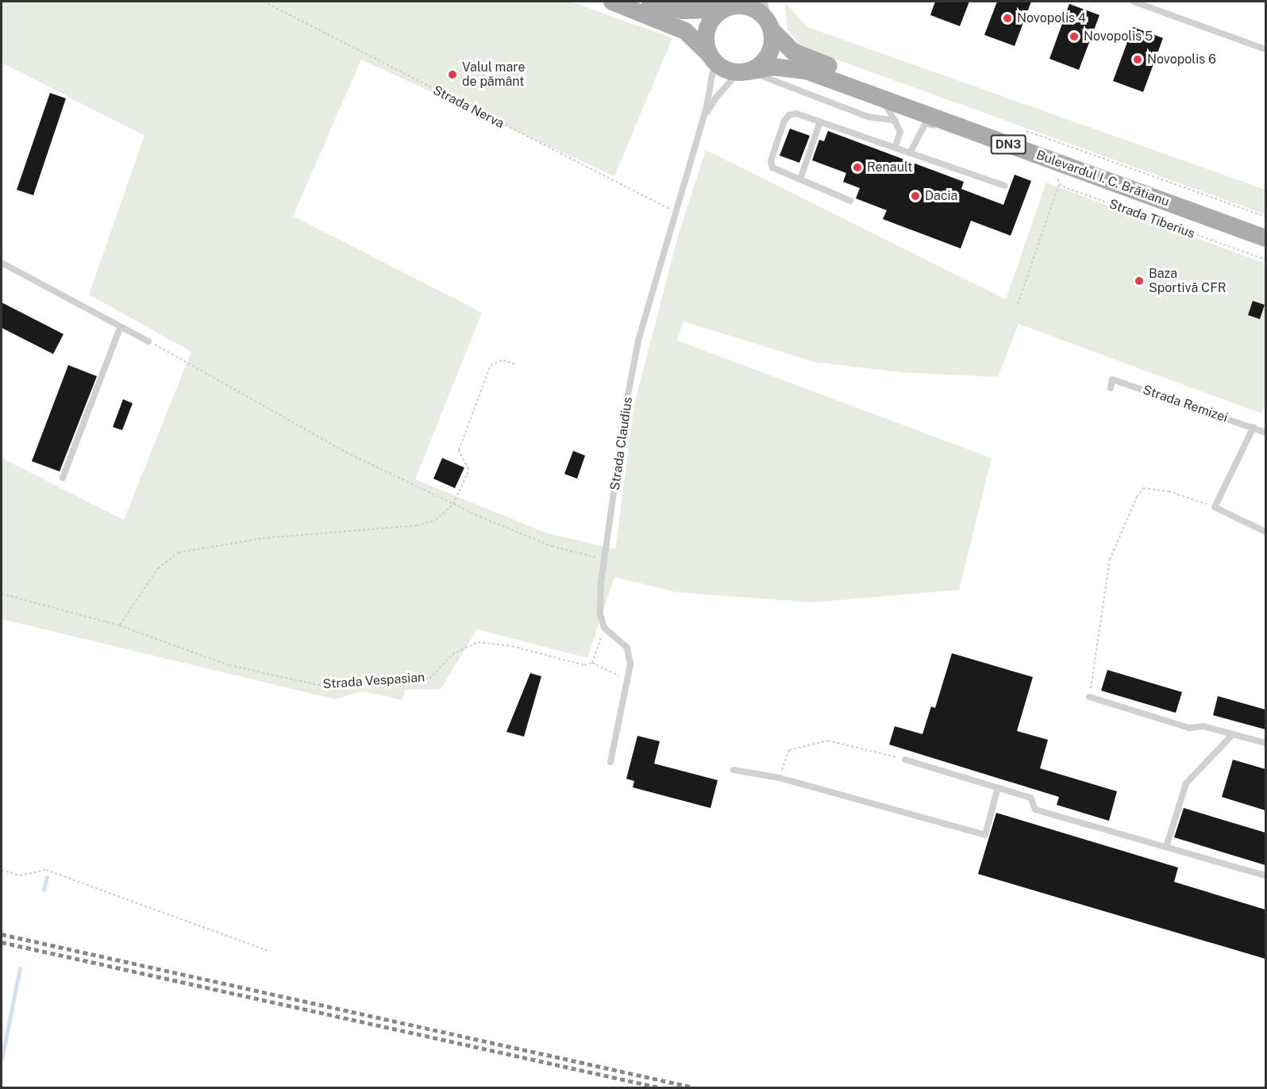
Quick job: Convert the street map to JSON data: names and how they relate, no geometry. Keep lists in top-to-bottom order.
{
  "streets": {
    "main road": ["DN3", "Bulevardul I. C. Brătianu"],
    "lane": ["Strada Remizei", "Strada Claudius"],
    "path": ["Strada Nerva", "Strada Tiberius", "Strada Vespasian"]
  },
  "crossings": [
    ["Strada Nerva", "Strada Claudius"],
    ["Bulevardul I. C. Brătianu", "Strada Claudius"]
  ],
  "places": [
    "Novopolis 4",
    "Novopolis 5",
    "Novopolis 6",
    "Valul mare de pământ",
    "Renault",
    "Dacia",
    "Baza Sportivă CFR"
  ]
}
